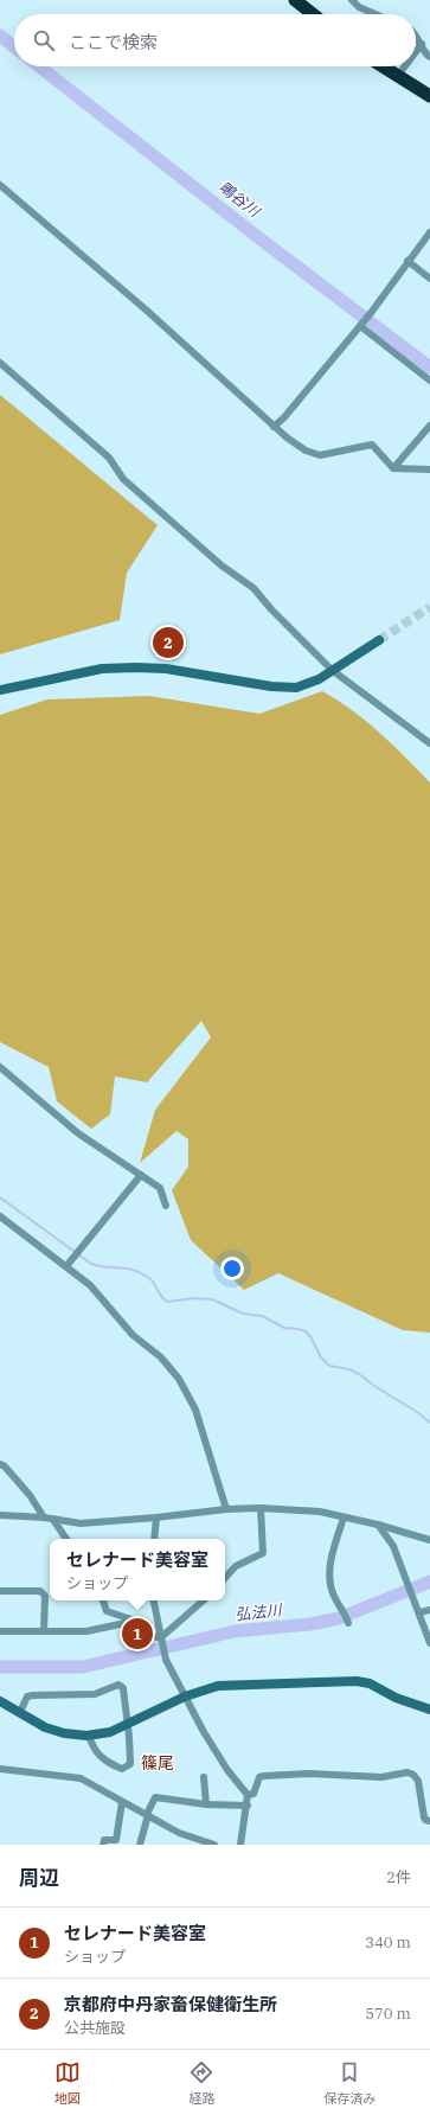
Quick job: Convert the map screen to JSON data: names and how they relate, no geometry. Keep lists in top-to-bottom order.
{
  "districts": ["篠尾"],
  "water": ["鴫谷川", "弘法川"],
  "page": {
    "search": "ここで検索",
    "pins": ["2", "1"],
    "popup": ["セレナード美容室", "ショップ"],
    "heading": ["周辺", "2件"],
    "list": [
      {
        "mark": "1",
        "name": "セレナード美容室",
        "note": "ショップ",
        "value": "340 m"
      },
      {
        "mark": "2",
        "name": "京都府中丹家畜保健衛生所",
        "note": "公共施設",
        "value": "570 m"
      }
    ],
    "nav": ["地図", "経路", "保存済み"]
  }
}
